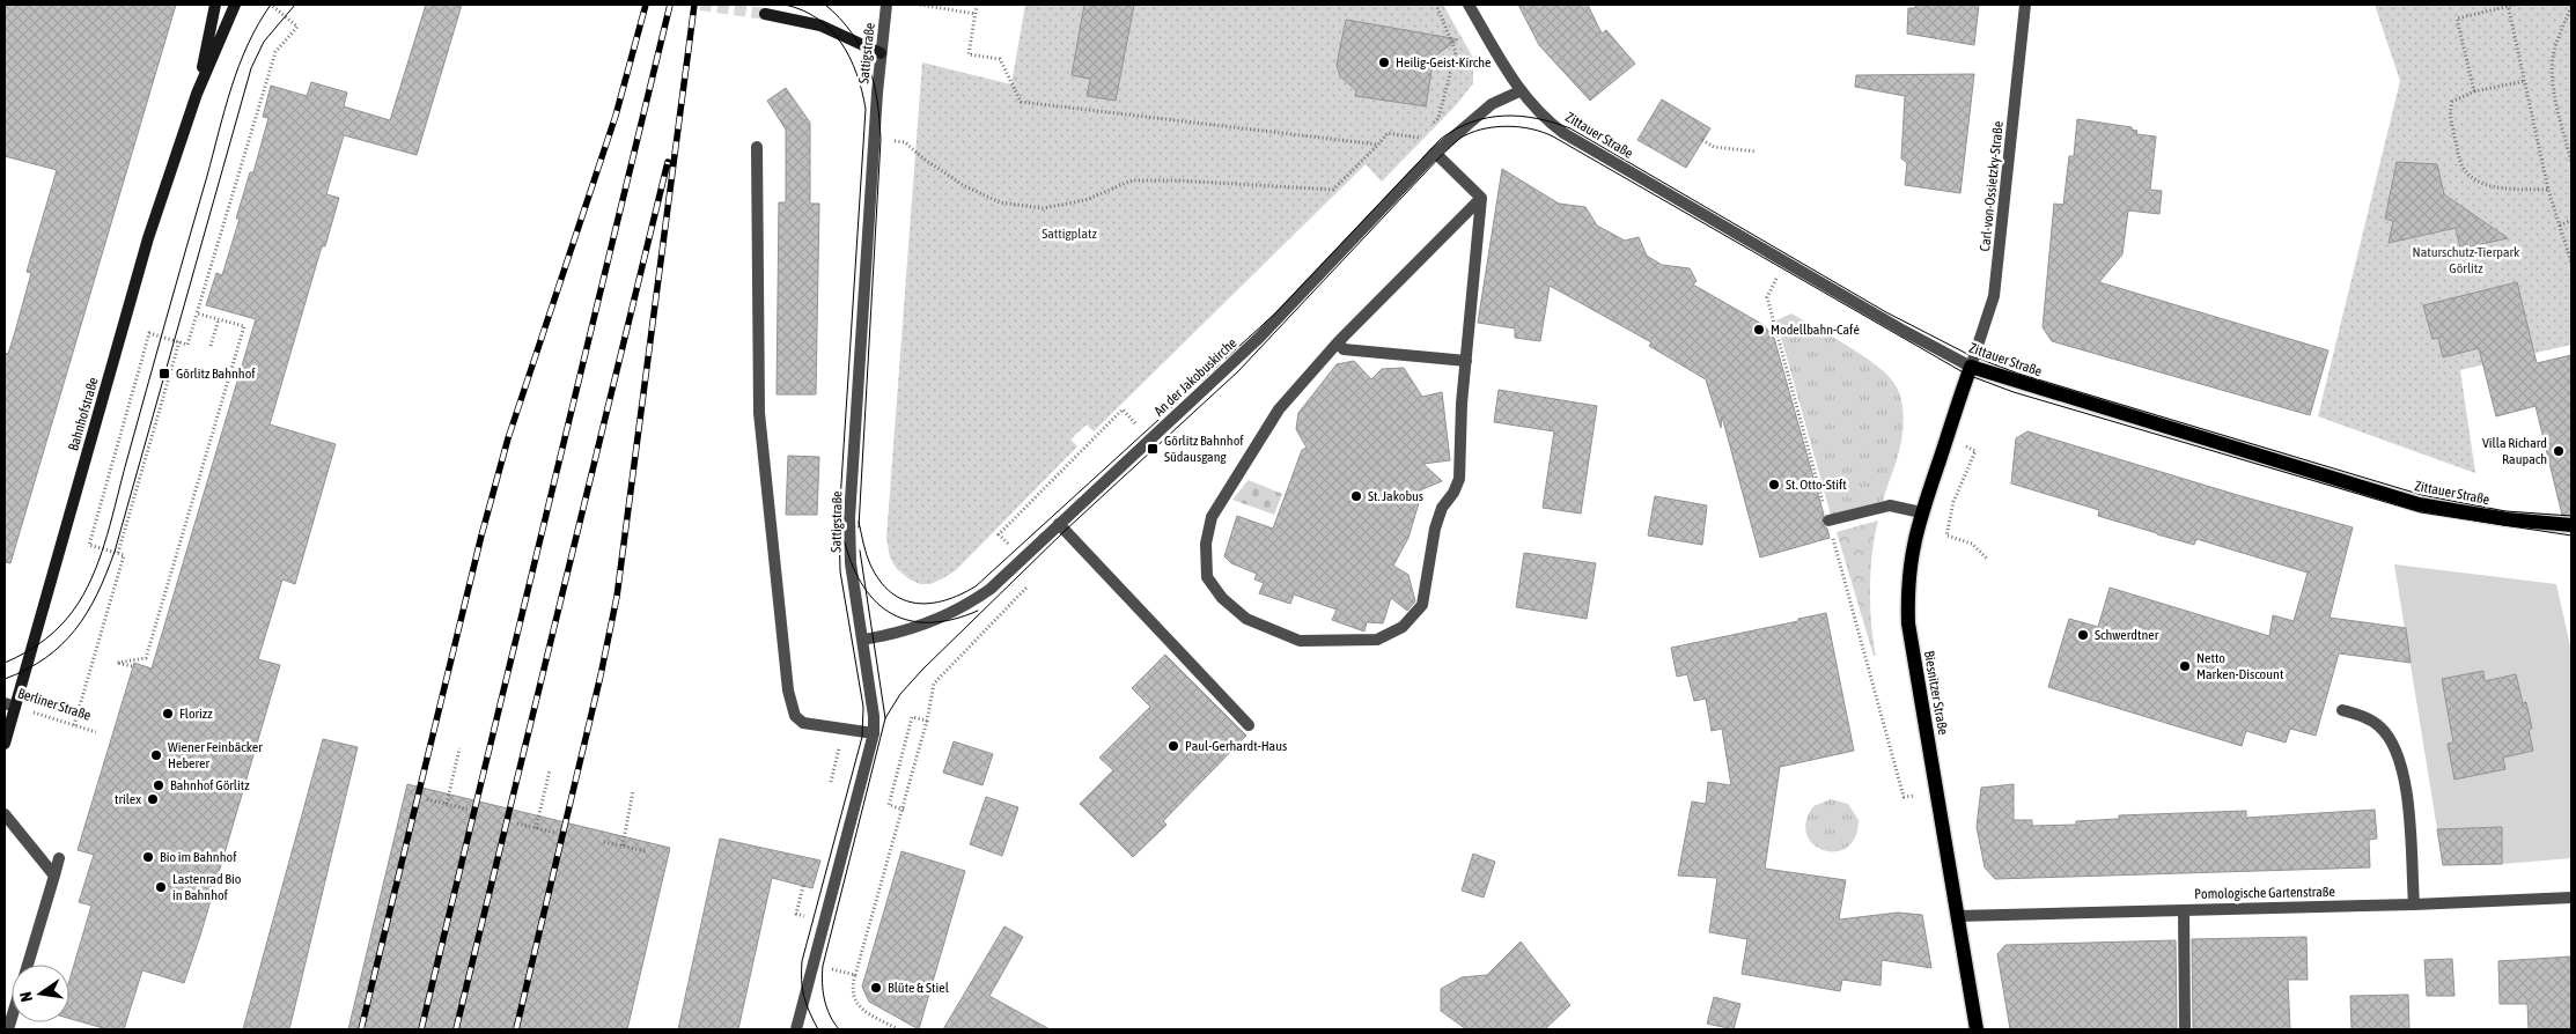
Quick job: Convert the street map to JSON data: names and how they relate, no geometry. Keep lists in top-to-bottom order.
{
  "streets": {
    "main road": ["Zittauer Straße", "Bahnhofstraße", "Biesnitzer Straße"],
    "street": [
      "Sattigstraße",
      "Carl-von-Ossietzky-Straße",
      "An der Jakobuskirche",
      "Pomologische Gartenstraße"
    ],
    "path": ["Berliner Straße"]
  },
  "crossings": [
    ["Sattigstraße", "An der Jakobuskirche"],
    ["Zittauer Straße", "Carl-von-Ossietzky-Straße"],
    ["Zittauer Straße", "An der Jakobuskirche"],
    ["Zittauer Straße", "Biesnitzer Straße"],
    ["Carl-von-Ossietzky-Straße", "Biesnitzer Straße"],
    ["Bahnhofstraße", "Berliner Straße"],
    ["Biesnitzer Straße", "Pomologische Gartenstraße"]
  ],
  "parks": ["Sattigplatz", "Naturschutz-Tierpark Görlitz"],
  "places": {
    "other": [
      "Heilig-Geist-Kirche",
      "Modellbahn-Café",
      "Villa Richard Raupach",
      "St. Otto-Stift",
      "St. Jakobus",
      "Schwerdtner",
      "Netto Marken-Discount",
      "Florizz",
      "Paul-Gerhardt-Haus",
      "Wiener Feinbäcker Heberer",
      "Bahnhof Görlitz",
      "trilex",
      "Bio im Bahnhof",
      "Lastenrad Bio in Bahnhof",
      "Blüte & Stiel"
    ],
    "transit": ["Görlitz Bahnhof", "Görlitz Bahnhof Südausgang"]
  },
  "north": "left"
}
